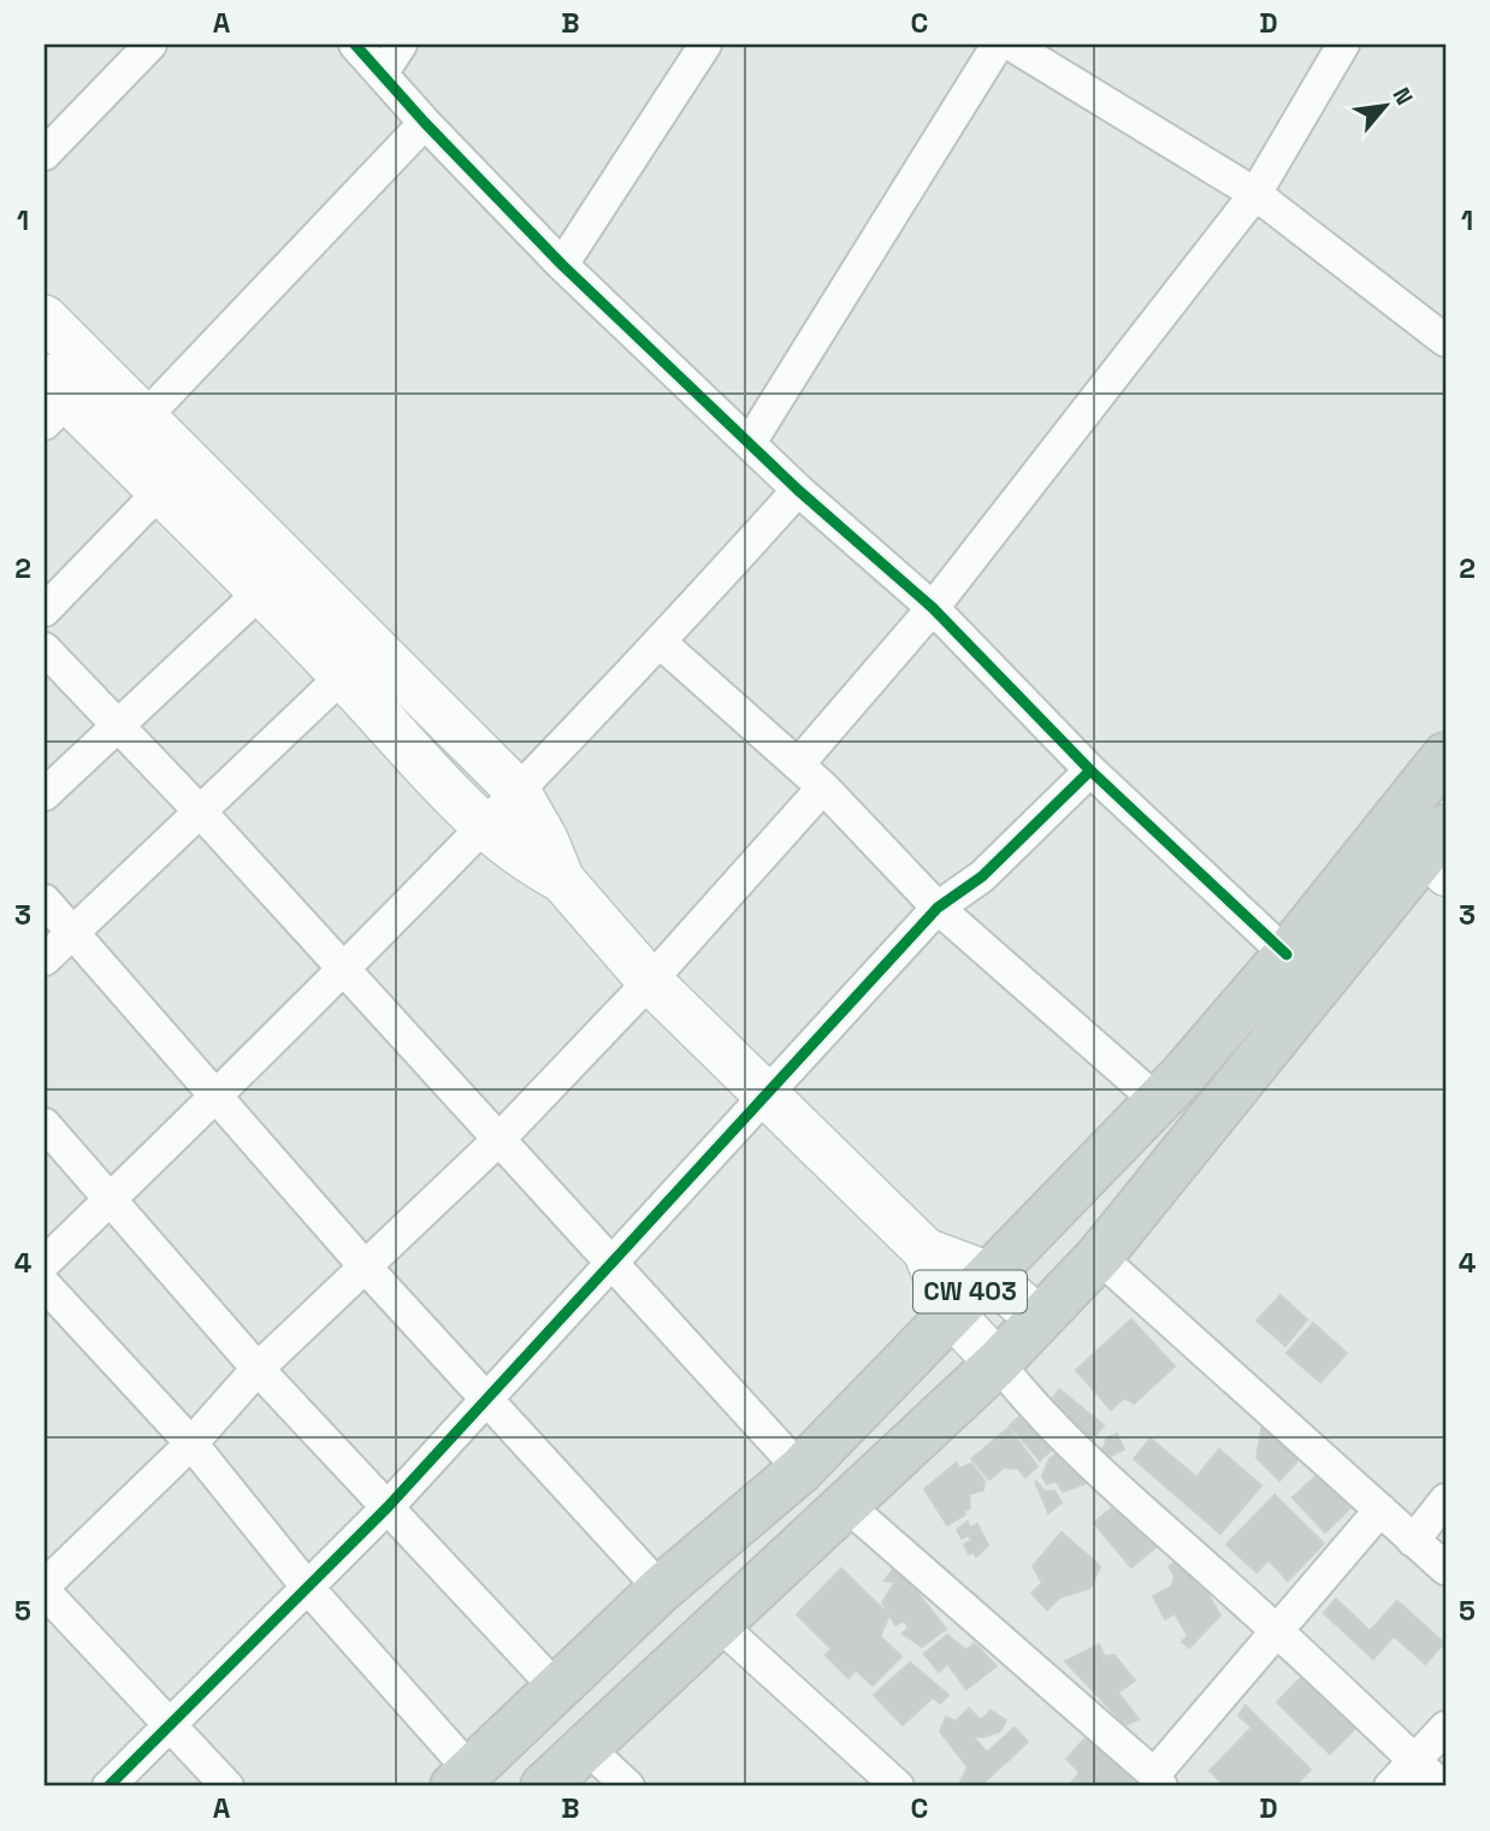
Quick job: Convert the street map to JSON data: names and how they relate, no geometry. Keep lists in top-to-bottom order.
{
  "streets": {
    "main road": ["CW 403"]
  },
  "north": "top right",
  "grid": {
    "columns": [
      "A",
      "B",
      "C",
      "D"
    ],
    "rows": [
      "1",
      "2",
      "3",
      "4",
      "5"
    ]
  }
}
